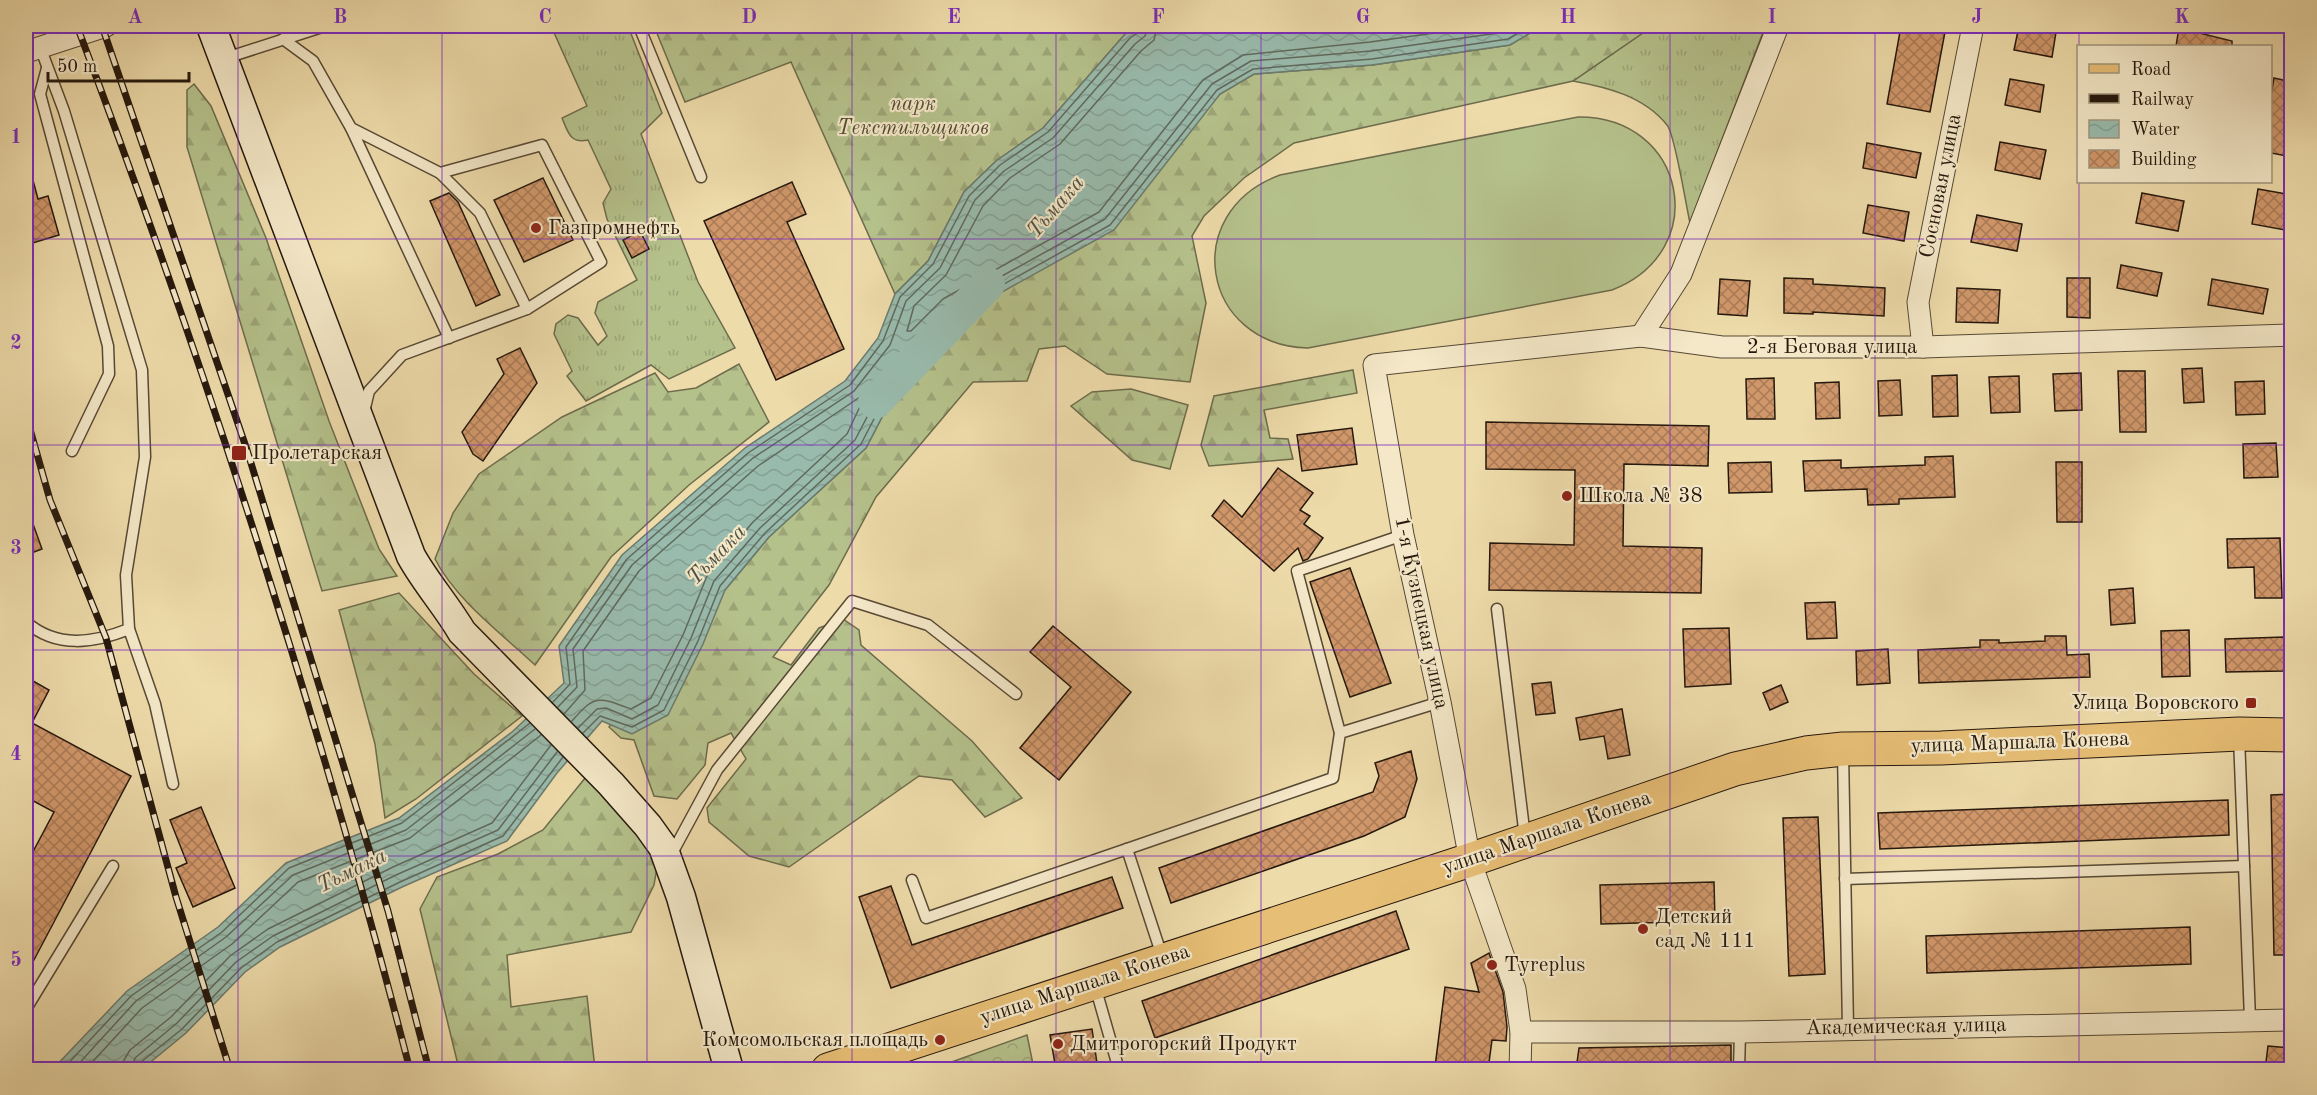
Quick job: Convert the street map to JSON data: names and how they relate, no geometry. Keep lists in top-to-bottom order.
{
  "streets": {
    "main road": ["улица Маршала Конева"],
    "street": [
      "Сосновая улица",
      "2-я Беговая улица",
      "1-я Кузнецкая улица",
      "Академическая улица"
    ]
  },
  "crossings": [
    ["Сосновая улица", "2-я Беговая улица"],
    ["2-я Беговая улица", "1-я Кузнецкая улица"],
    ["1-я Кузнецкая улица", "улица Маршала Конева"],
    ["1-я Кузнецкая улица", "Академическая улица"]
  ],
  "water": ["Тьмака"],
  "parks": ["парк Текстильщиков"],
  "places": {
    "other": [
      "Газпромнефть",
      "Школа № 38",
      "Детский сад № 111",
      "Tyreplus",
      "Комсомольская площадь",
      "Дмитрогорский Продукт"
    ],
    "transit": ["Пролетарская", "Улица Воровского"]
  },
  "legend": [
    "Road",
    "Railway",
    "Water",
    "Building"
  ],
  "scale_bar": "50 m",
  "grid": {
    "columns": [
      "A",
      "B",
      "C",
      "D",
      "E",
      "F",
      "G",
      "H",
      "I",
      "J",
      "K"
    ],
    "rows": [
      "1",
      "2",
      "3",
      "4",
      "5"
    ]
  }
}
